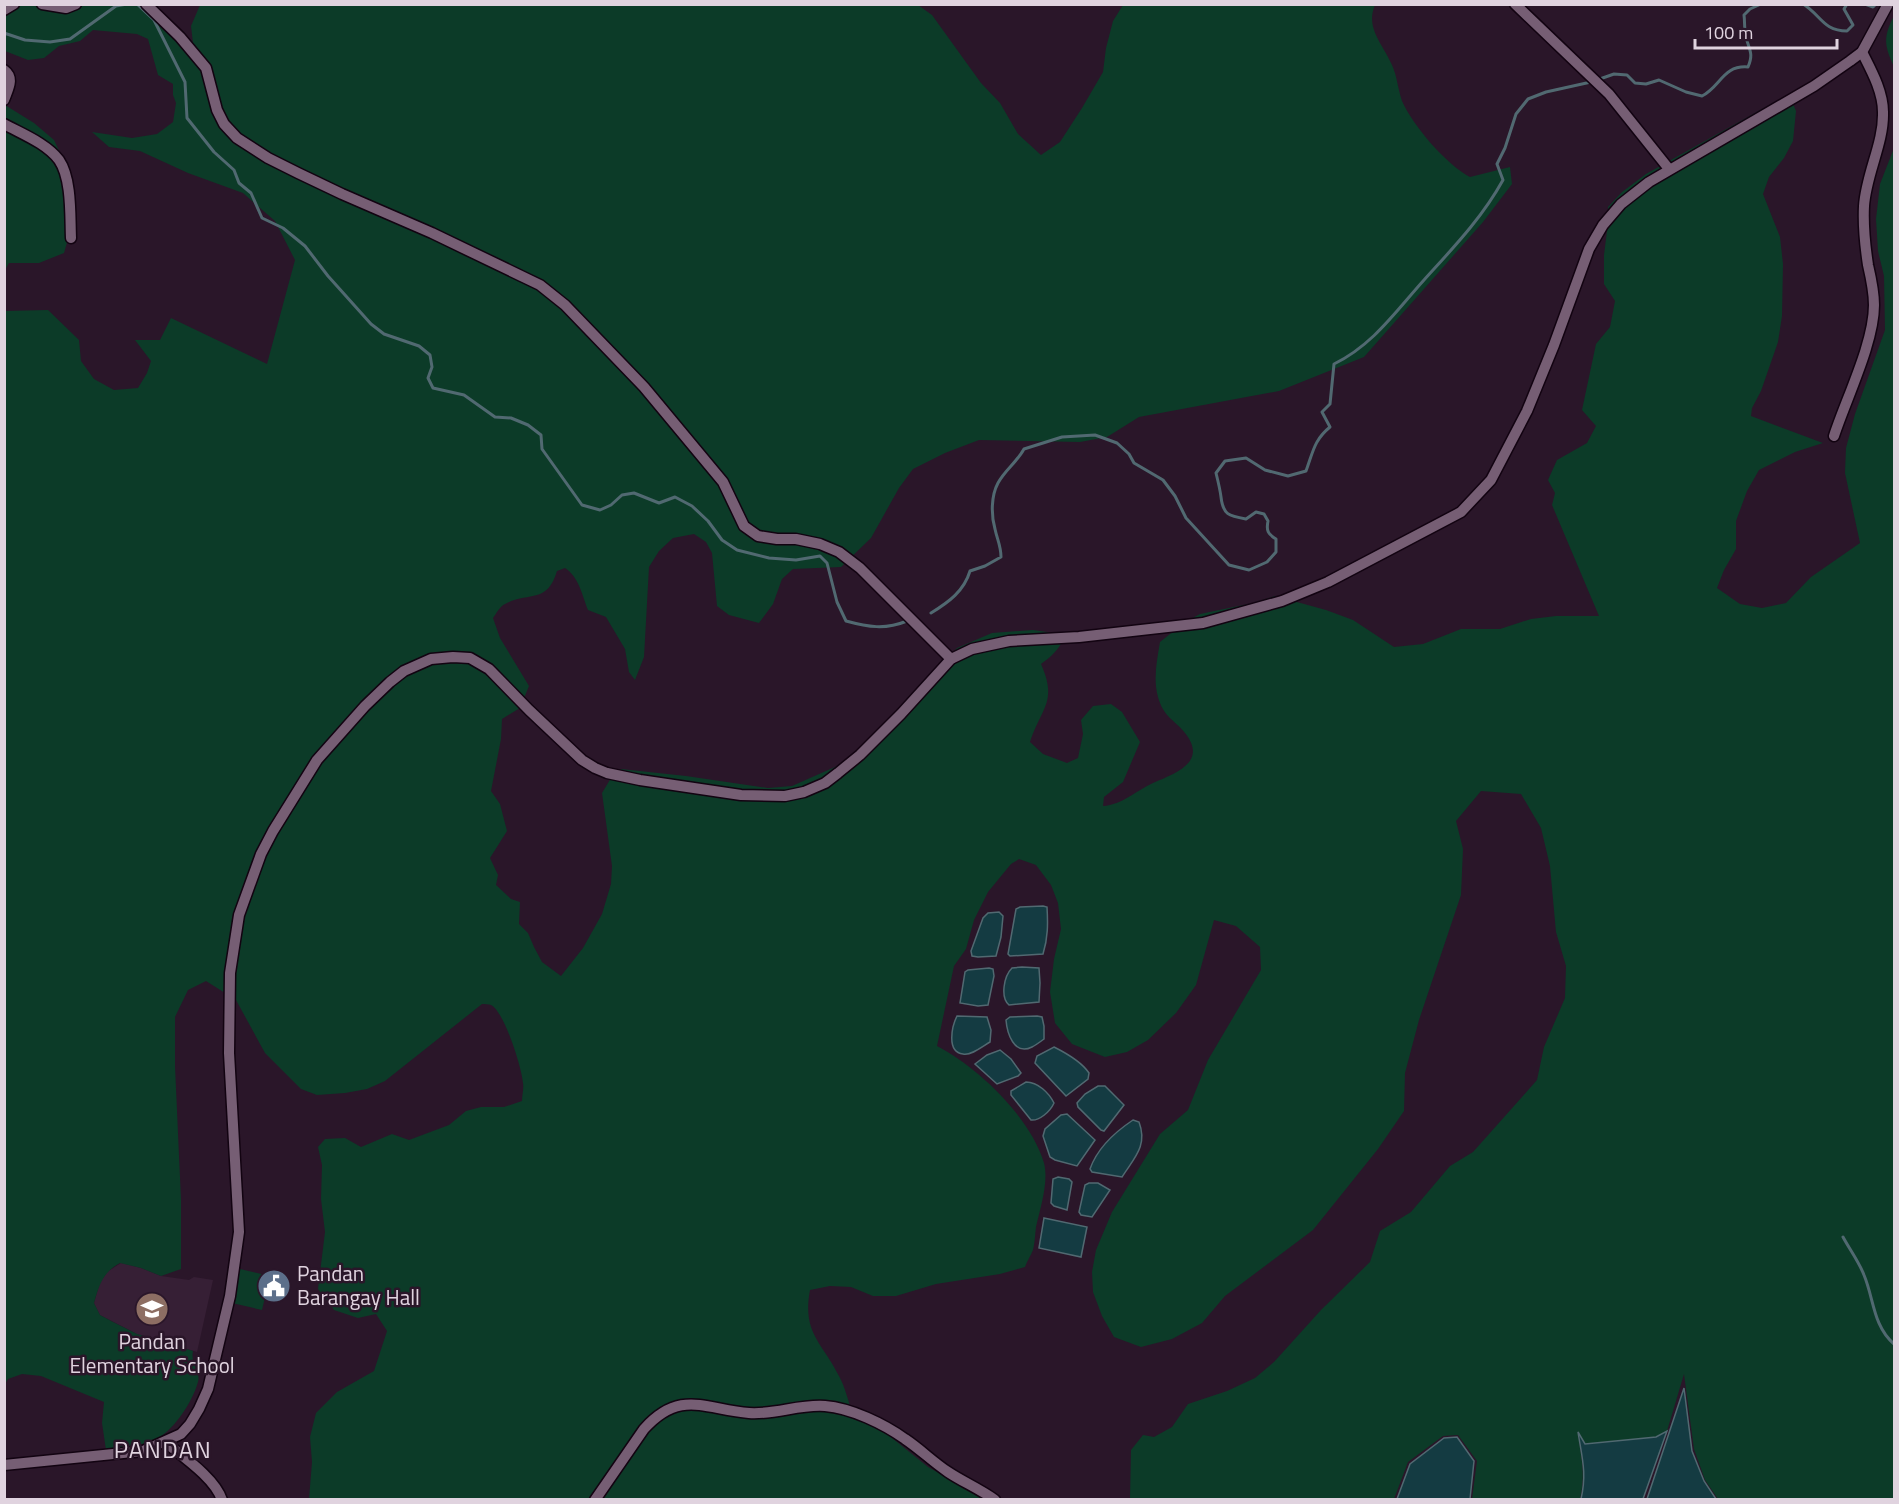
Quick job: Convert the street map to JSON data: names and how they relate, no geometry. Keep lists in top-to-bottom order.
{
  "districts": ["PANDAN"],
  "places": {
    "public building": ["Pandan Barangay Hall"],
    "school or university": ["Pandan Elementary School"]
  },
  "scale_bar": "100 m"
}
